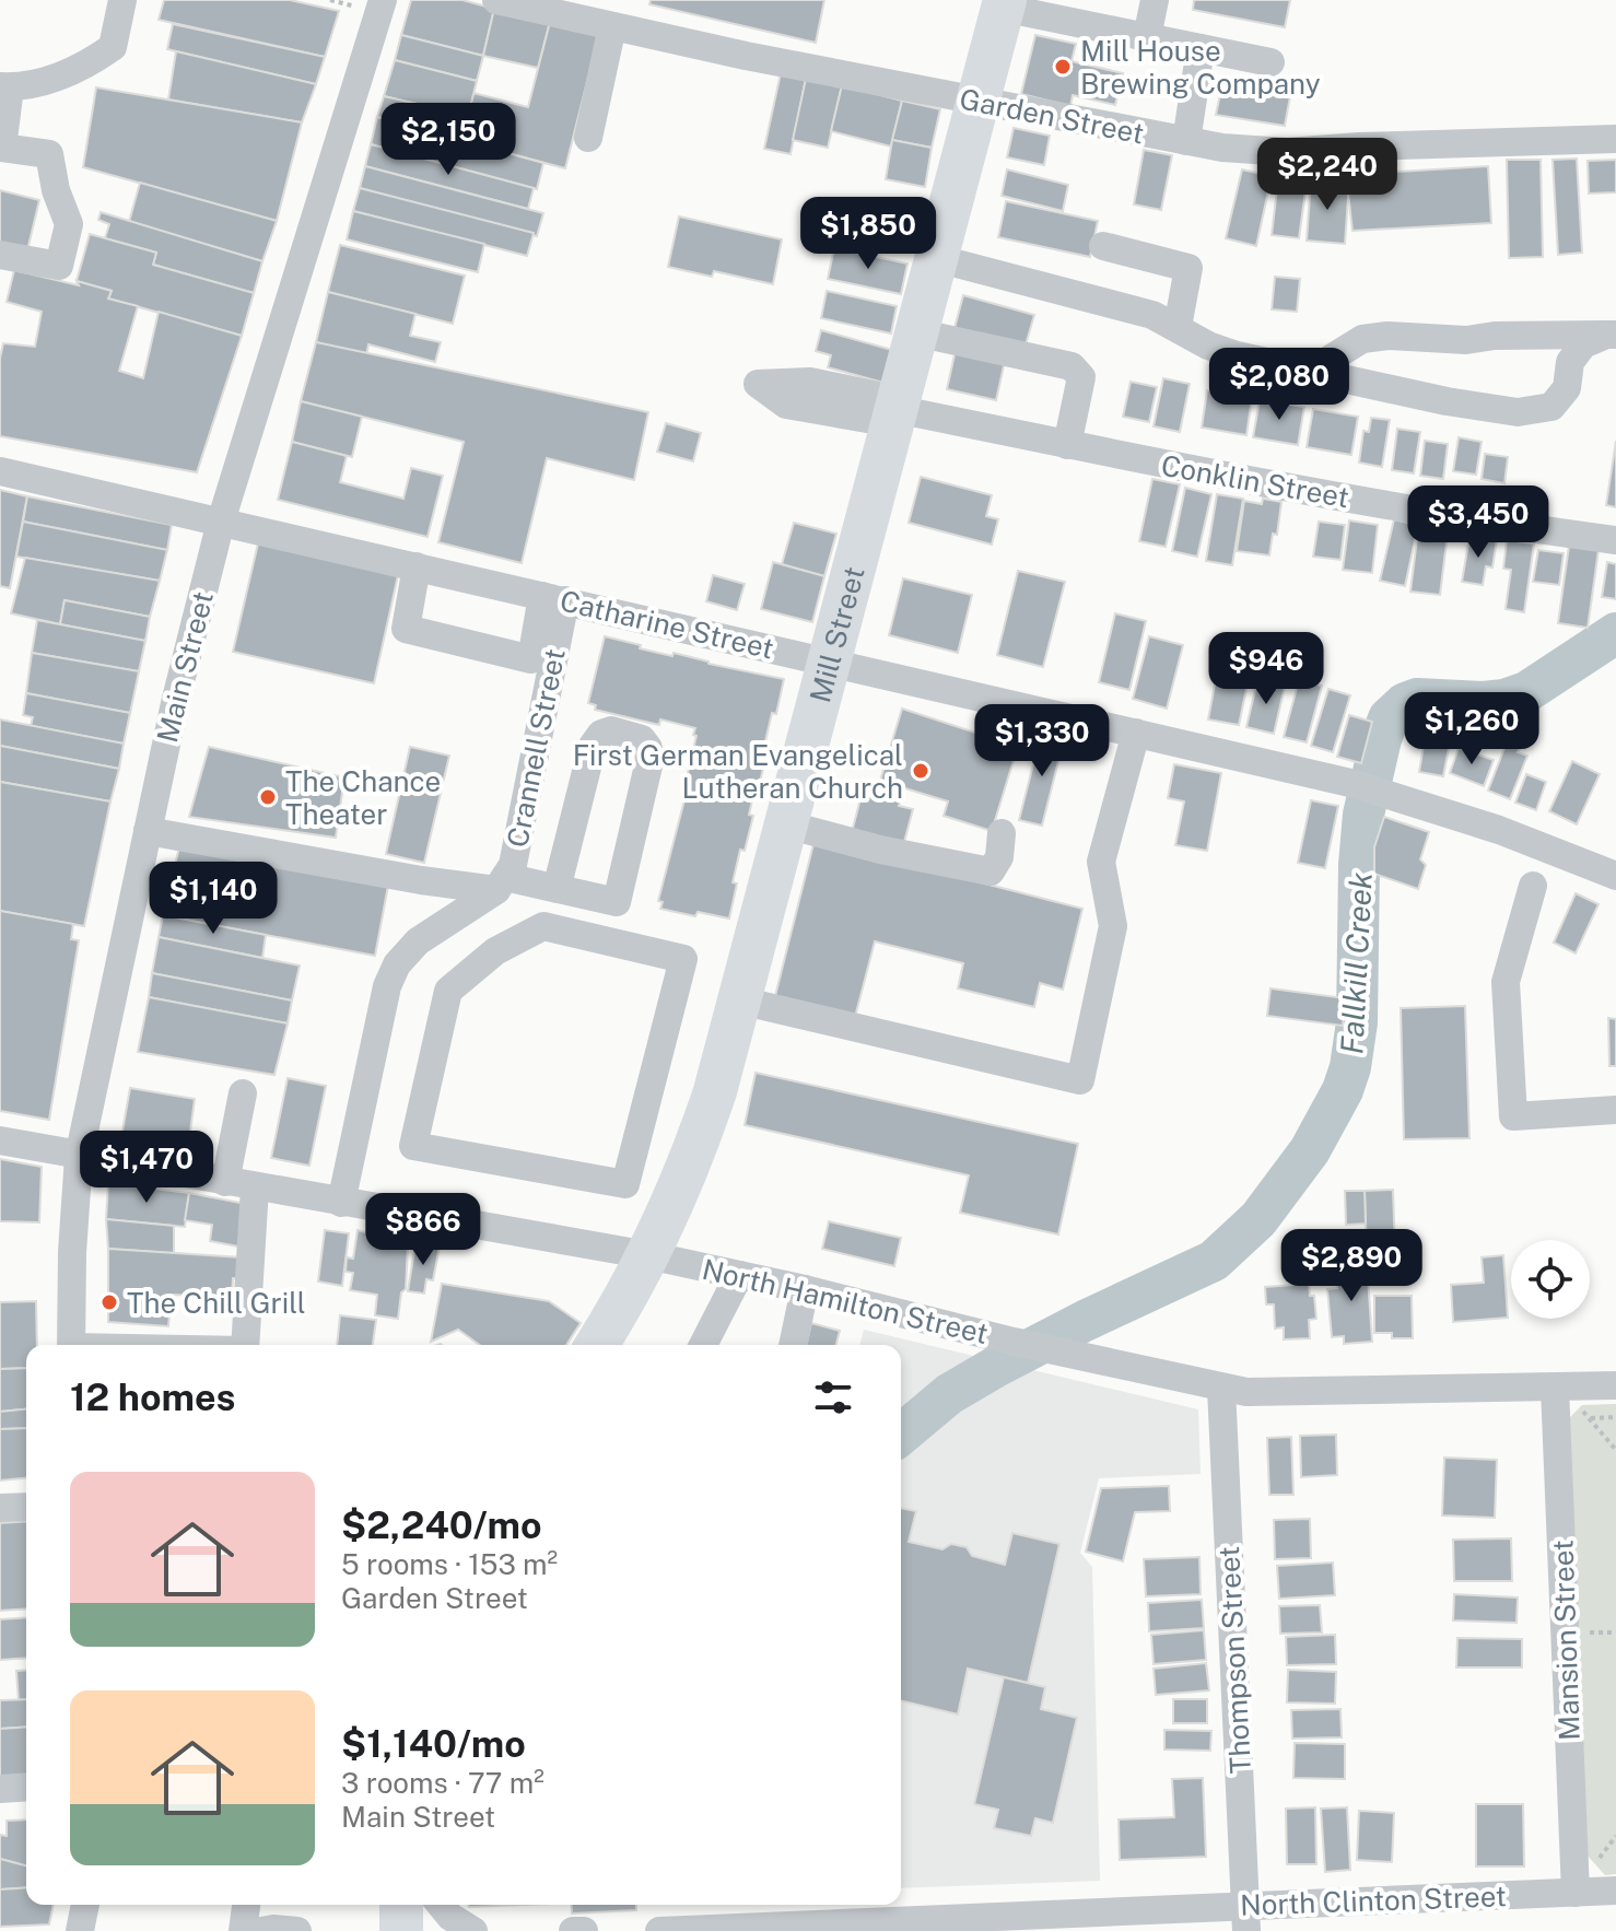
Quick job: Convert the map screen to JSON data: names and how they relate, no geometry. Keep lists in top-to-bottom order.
{
  "streets": {
    "highway": ["Mill Street"],
    "street": [
      "Garden Street",
      "Conklin Street",
      "Catharine Street",
      "Main Street",
      "Crannell Street",
      "North Hamilton Street",
      "Mansion Street",
      "Thompson Street",
      "North Clinton Street"
    ]
  },
  "crossings": [
    ["Garden Street", "Mill Street"],
    ["Conklin Street", "Mill Street"],
    ["Catharine Street", "Mill Street"],
    ["Catharine Street", "Main Street"],
    ["Catharine Street", "Crannell Street"],
    ["Mill Street", "North Hamilton Street"],
    ["Main Street", "North Hamilton Street"],
    ["North Hamilton Street", "Mansion Street"],
    ["North Hamilton Street", "Thompson Street"],
    ["Mansion Street", "North Clinton Street"],
    ["Thompson Street", "North Clinton Street"]
  ],
  "water": ["Fallkill Creek"],
  "places": [
    "Mill House Brewing Company",
    "First German Evangelical Lutheran Church",
    "The Chance Theater",
    "The Chill Grill"
  ],
  "page": {
    "price": [
      "$2,150",
      "$2,240",
      "$1,850",
      "$2,080",
      "$3,450",
      "$946",
      "$1,260",
      "$1,330",
      "$1,140",
      "$1,470",
      "$866",
      "$2,890"
    ],
    "heading": "12 homes",
    "list": [
      {
        "name": "$2,240/mo",
        "note": "5 rooms · 153 m² · Garden Street"
      },
      {
        "name": "$1,140/mo",
        "note": "3 rooms · 77 m² · Main Street"
      }
    ]
  }
}
